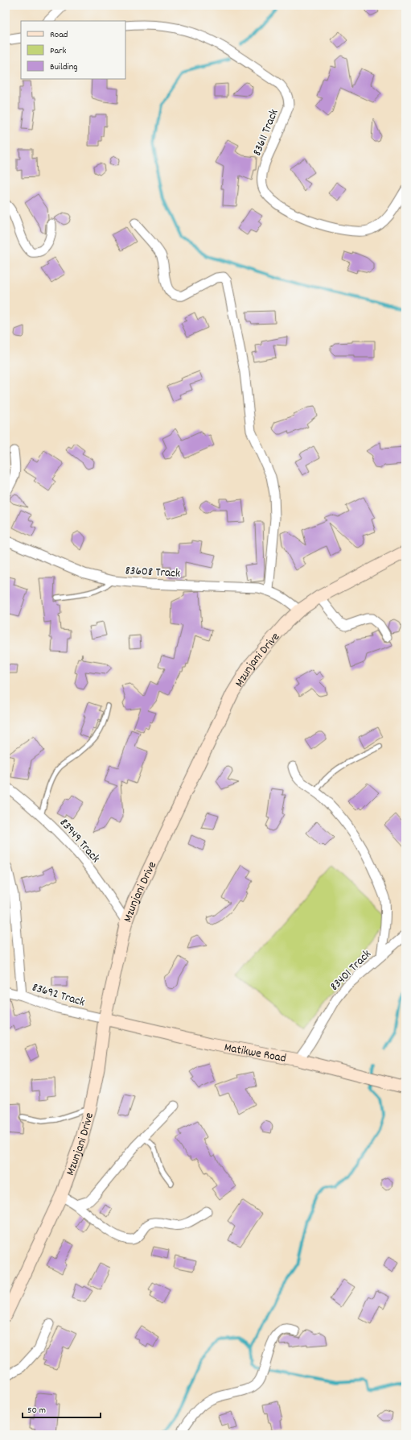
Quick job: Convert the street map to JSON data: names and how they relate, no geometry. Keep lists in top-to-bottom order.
{
  "streets": {
    "main road": ["Mzunjani Drive", "Matikwe Road"],
    "street": [
      "83611 Track",
      "83608 Track",
      "83949 Track",
      "83401 Track",
      "83692 Track"
    ]
  },
  "crossings": [
    ["83608 Track", "Mzunjani Drive"],
    ["Mzunjani Drive", "83949 Track"],
    ["Mzunjani Drive", "83692 Track"],
    ["Mzunjani Drive", "Matikwe Road"],
    ["83401 Track", "Matikwe Road"],
    ["83692 Track", "Matikwe Road"]
  ],
  "legend": ["Road", "Park", "Building"],
  "scale_bar": "50 m"
}
